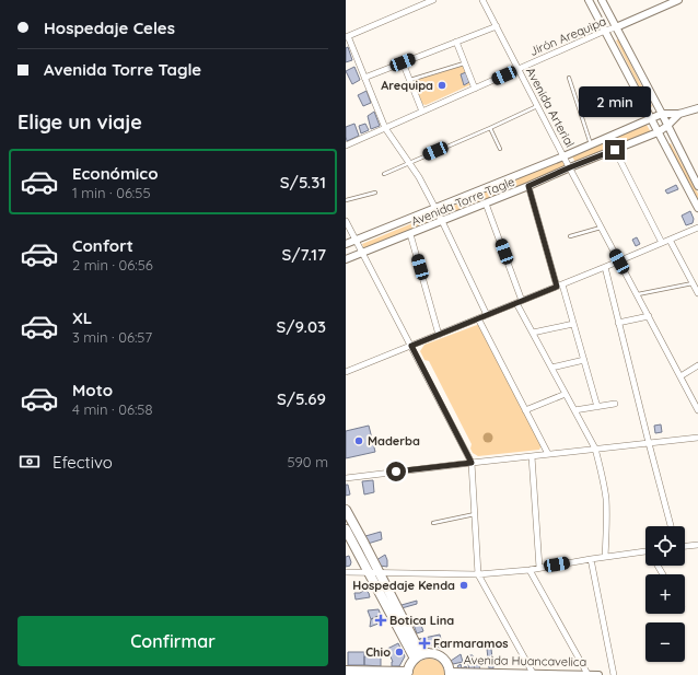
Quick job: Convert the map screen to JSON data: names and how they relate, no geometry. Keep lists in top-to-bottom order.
{
  "streets": {
    "street": [
      "Jirón Arequipa",
      "Avenida Arterial",
      "Avenida Torre Tagle",
      "Avenida Huancavelica"
    ]
  },
  "crossings": [
    ["Jirón Arequipa", "Avenida Arterial"],
    ["Avenida Arterial", "Avenida Torre Tagle"]
  ],
  "places": {
    "other": [
      "Arequipa",
      "Maderba",
      "Hospedaje Kenda",
      "Chio"
    ],
    "health": ["Botica Lina", "Farmaramos"]
  },
  "page": {
    "banner": ["Hospedaje Celes", "Avenida Torre Tagle"],
    "bubble": "2 min",
    "heading": "Elige un viaje",
    "list": [
      {
        "name": "Económico",
        "note": "1 min · 06:55",
        "value": "S/5.31"
      },
      {
        "name": "Confort",
        "note": "2 min · 06:56",
        "value": "S/7.17"
      },
      {
        "name": "XL",
        "note": "3 min · 06:57",
        "value": "S/9.03"
      },
      {
        "name": "Moto",
        "note": "4 min · 06:58",
        "value": "S/5.69"
      }
    ],
    "pay": ["Efectivo", "590 m"],
    "map_buttons": ["+", "−"],
    "buttons": "Confirmar"
  }
}
